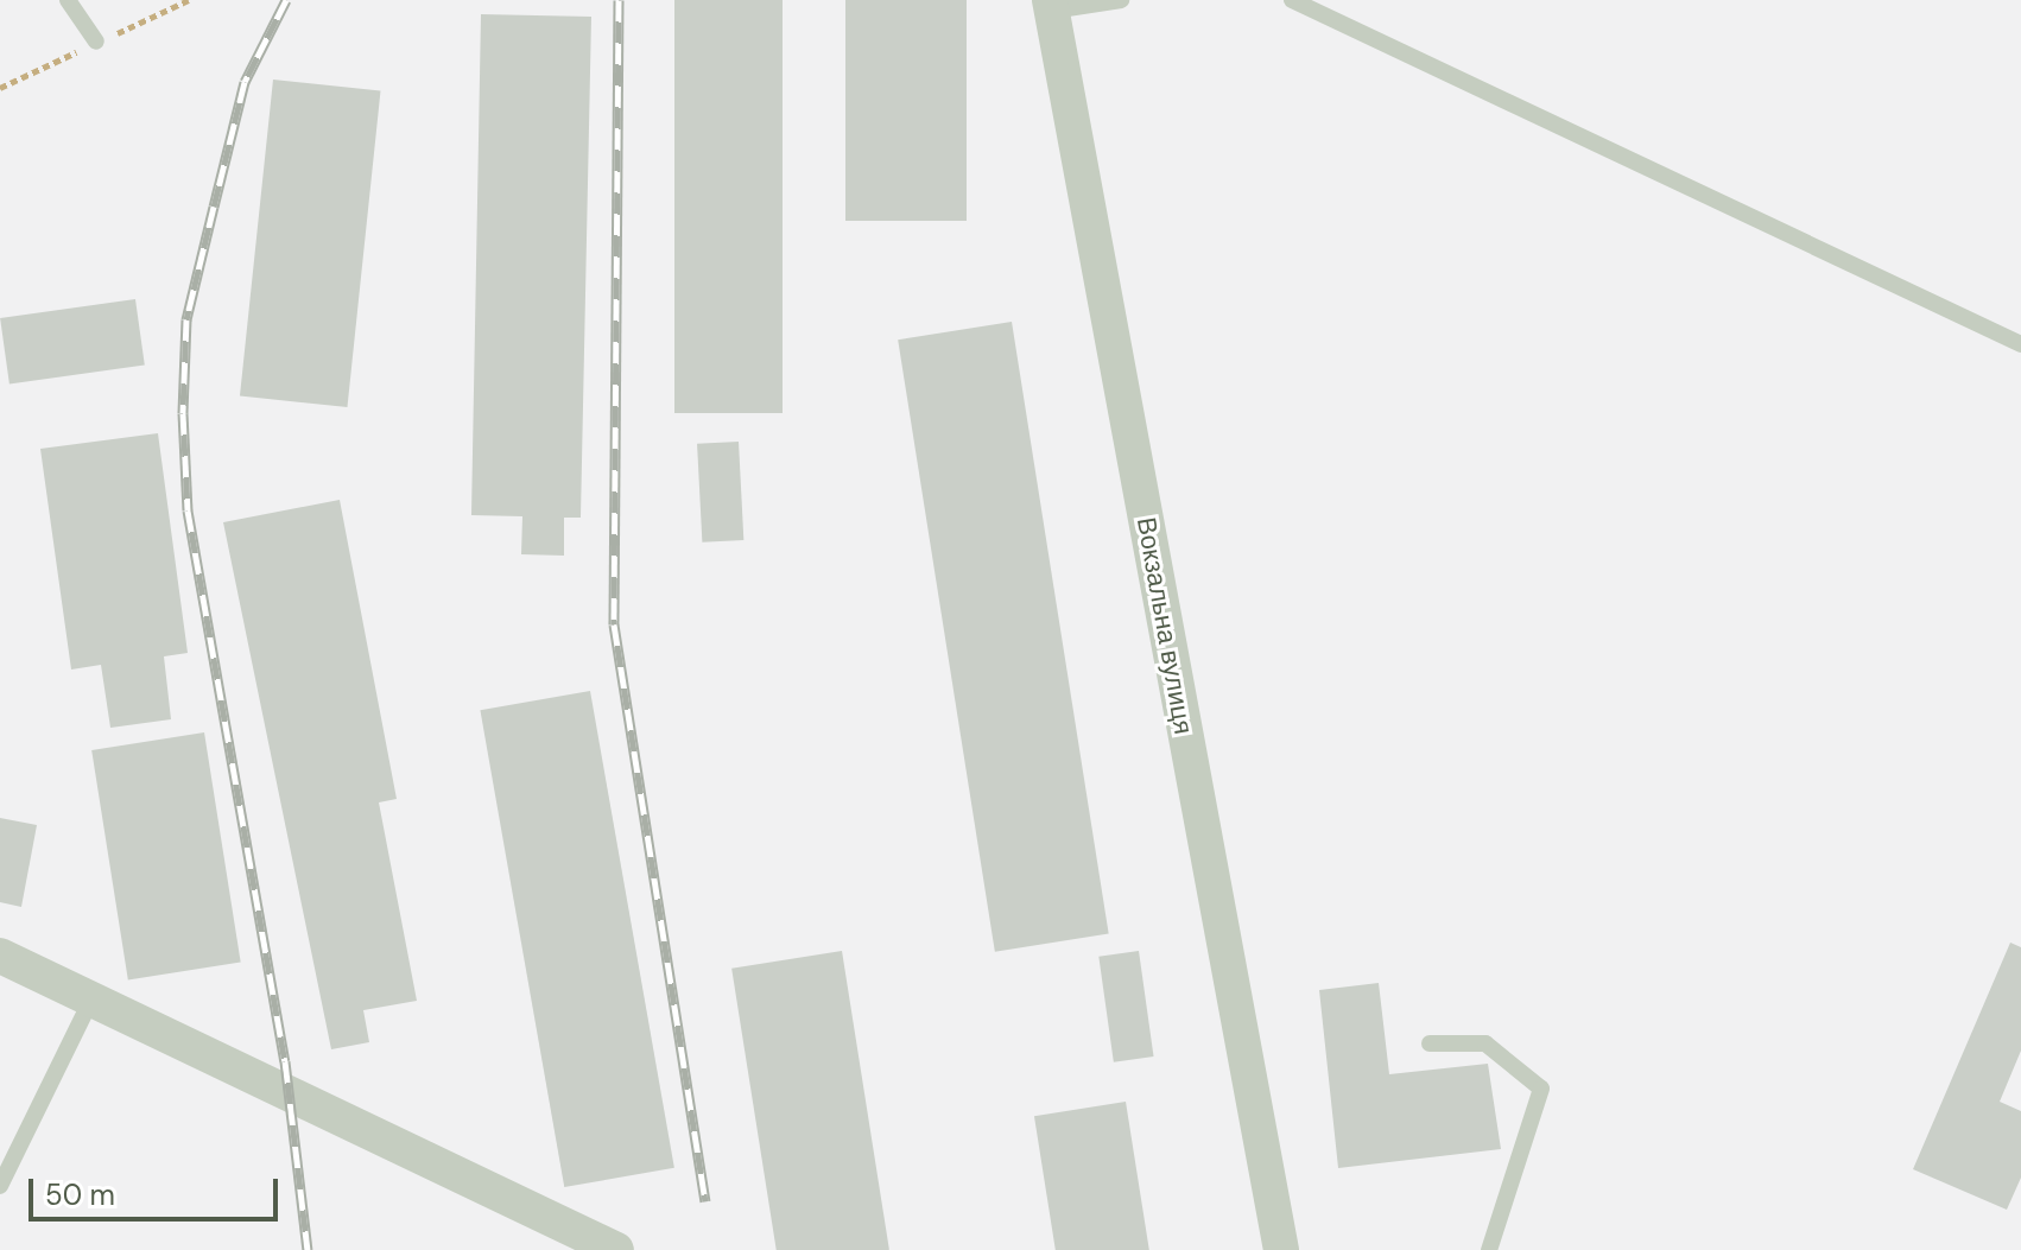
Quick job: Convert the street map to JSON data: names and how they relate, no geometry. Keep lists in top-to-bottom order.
{
  "streets": {
    "street": ["Вокзальна вулиця"]
  },
  "scale_bar": "50 m"
}
